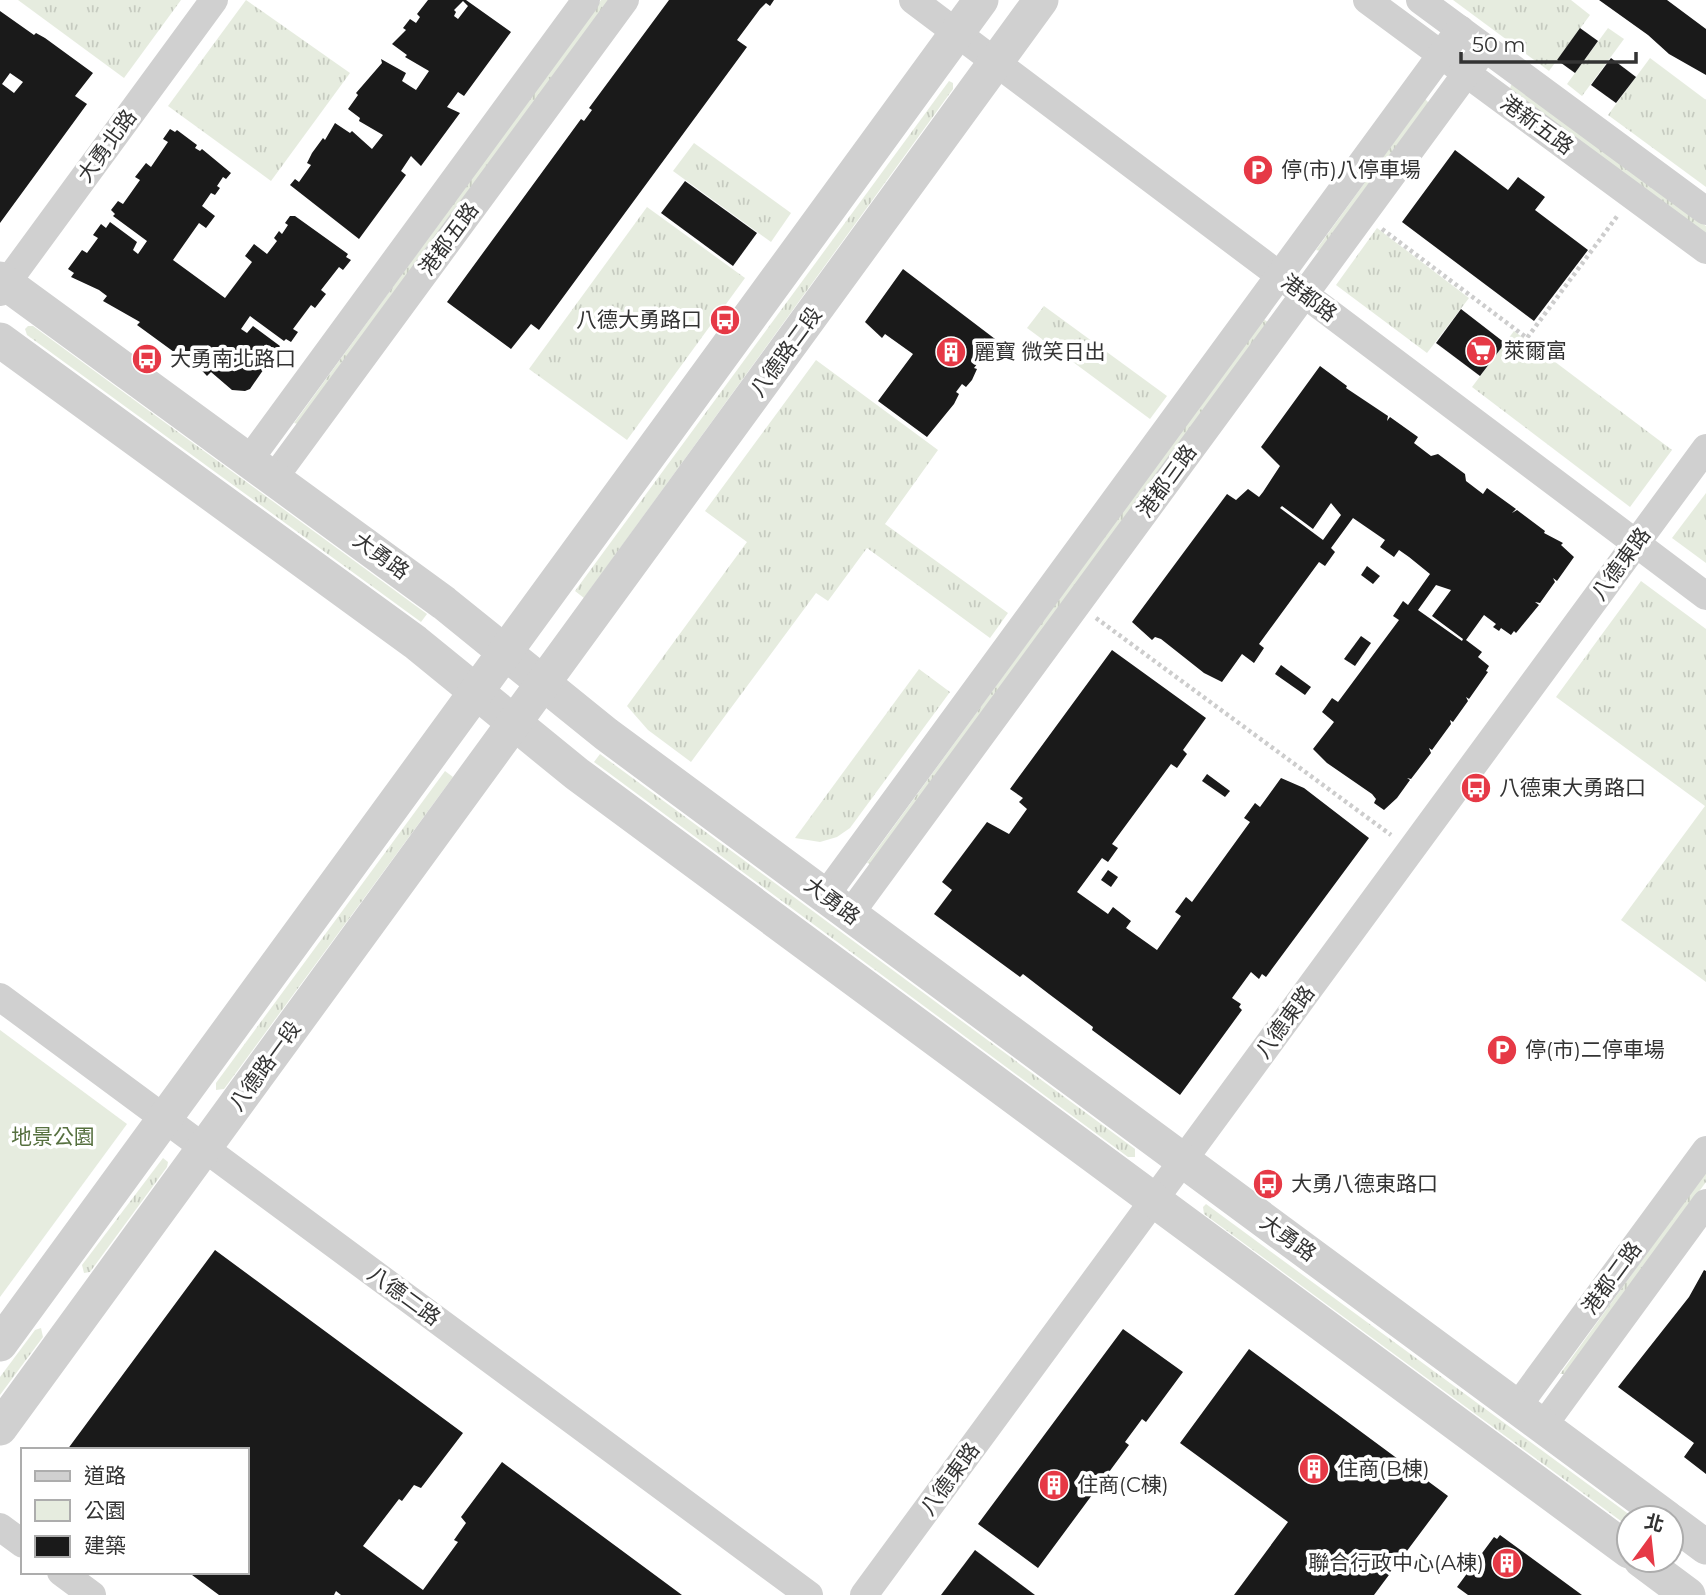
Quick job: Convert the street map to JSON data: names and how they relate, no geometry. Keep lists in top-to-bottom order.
{
  "streets": {
    "street": [
      "港新五路",
      "大勇北路",
      "港都五路",
      "港都路",
      "八德路二段",
      "港都三路",
      "大勇路",
      "八德東路",
      "八德路一段",
      "港都二路",
      "八德二路"
    ]
  },
  "crossings": [
    ["港新五路", "港都三路"],
    ["大勇北路", "大勇路"],
    ["港都五路", "大勇路"],
    ["港都路", "八德路二段"],
    ["港都路", "港都三路"],
    ["港都路", "八德東路"],
    ["八德路二段", "大勇路"],
    ["八德路二段", "八德路一段"],
    ["港都三路", "大勇路"],
    ["大勇路", "八德東路"],
    ["大勇路", "八德路一段"],
    ["大勇路", "港都二路"],
    ["八德路一段", "八德二路"]
  ],
  "parks": ["地景公園"],
  "places": {
    "parking": ["停(市)八停車場", "停(市)二停車場"],
    "bus stop": [
      "八德大勇路口",
      "大勇南北路口",
      "八德東大勇路口",
      "大勇八德東路口"
    ],
    "supermarket": ["萊爾富"],
    "building": [
      "麗寶 微笑日出",
      "住商(B棟)",
      "住商(C棟)",
      "聯合行政中心(A棟)"
    ]
  },
  "legend": ["道路", "公園", "建築"],
  "scale_bar": "50 m",
  "north": "top"
}
